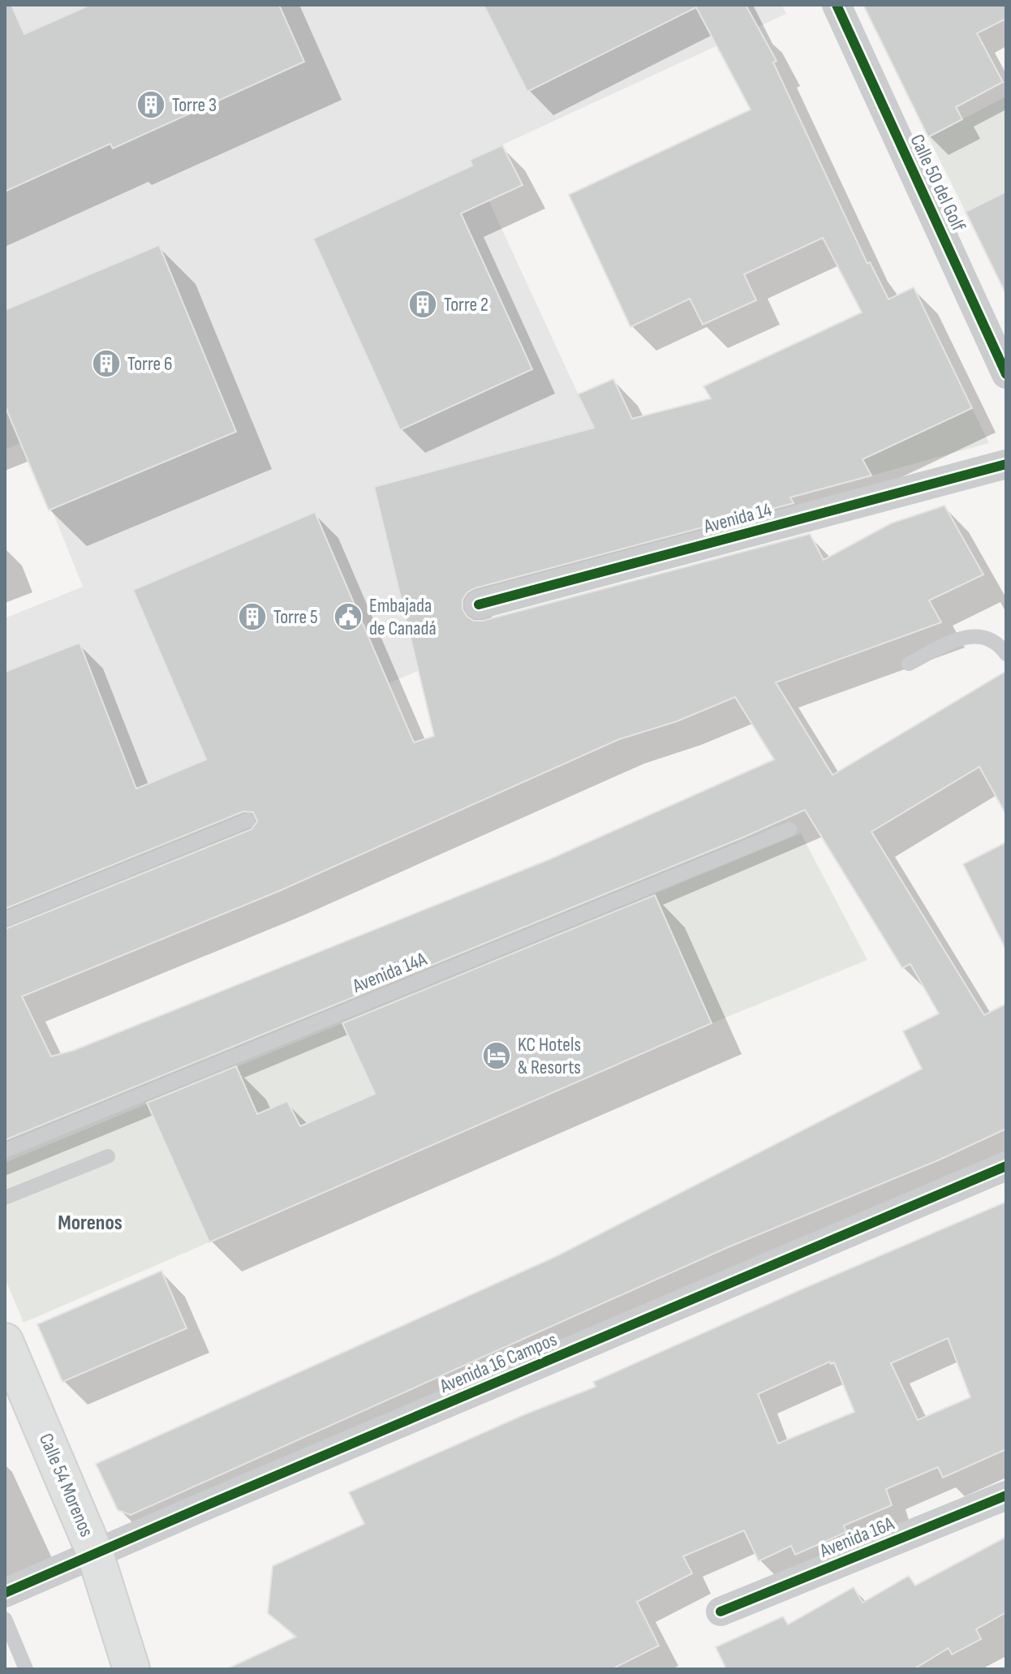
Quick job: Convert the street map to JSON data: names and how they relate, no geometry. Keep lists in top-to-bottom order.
{
  "streets": {
    "main road": ["Calle 54 Morenos"],
    "street": [
      "Calle 50 del Golf",
      "Avenida 14",
      "Avenida 16 Campos",
      "Avenida 16A"
    ],
    "lane": ["Avenida 14A"]
  },
  "crossings": [
    ["Avenida 16 Campos", "Calle 54 Morenos"]
  ],
  "districts": ["Morenos"],
  "places": {
    "building": [
      "Torre 3",
      "Torre 2",
      "Torre 6",
      "Torre 5"
    ],
    "public building": ["Embajada de Canadá"],
    "hotel": ["KC Hotels & Resorts"]
  }
}
